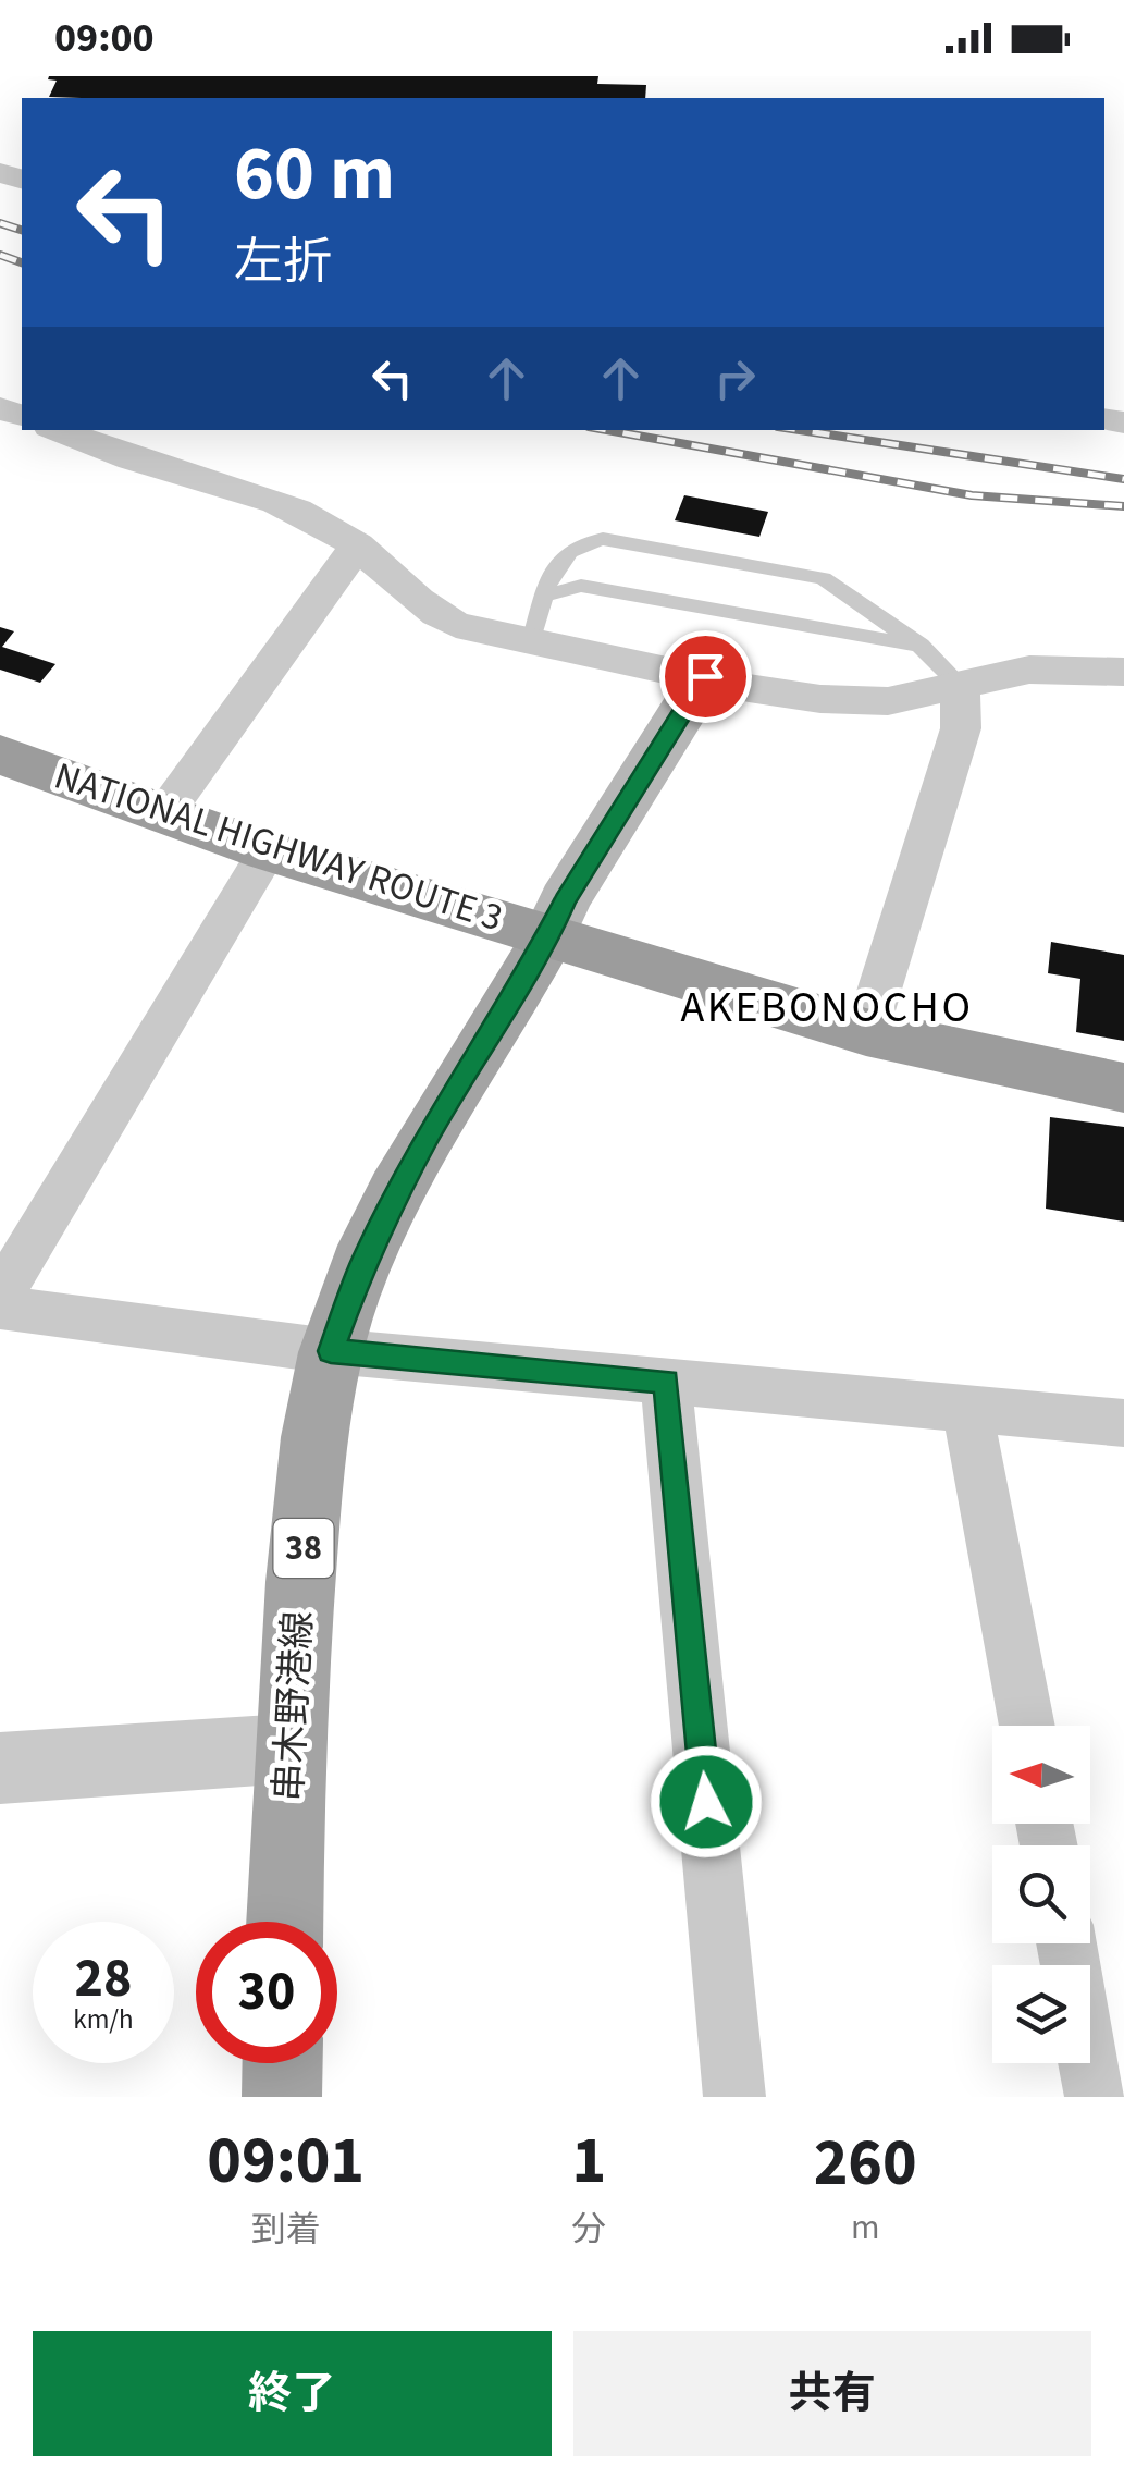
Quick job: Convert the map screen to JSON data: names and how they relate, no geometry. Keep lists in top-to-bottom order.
{
  "streets": {
    "highway": ["NATIONAL HIGHWAY ROUTE 3"],
    "main road": ["38", "串木野港線"]
  },
  "crossings": [
    ["NATIONAL HIGHWAY ROUTE 3", "串木野港線"]
  ],
  "districts": ["AKEBONOCHO"],
  "north": "left",
  "page": {
    "status": "09:00",
    "turn": ["60 m", "左折"],
    "speed": "28 km/h",
    "limit": "30",
    "eta": [
      "09:01",
      "到着",
      "1",
      "分",
      "260",
      "m"
    ],
    "buttons": ["終了", "共有"]
  }
}
